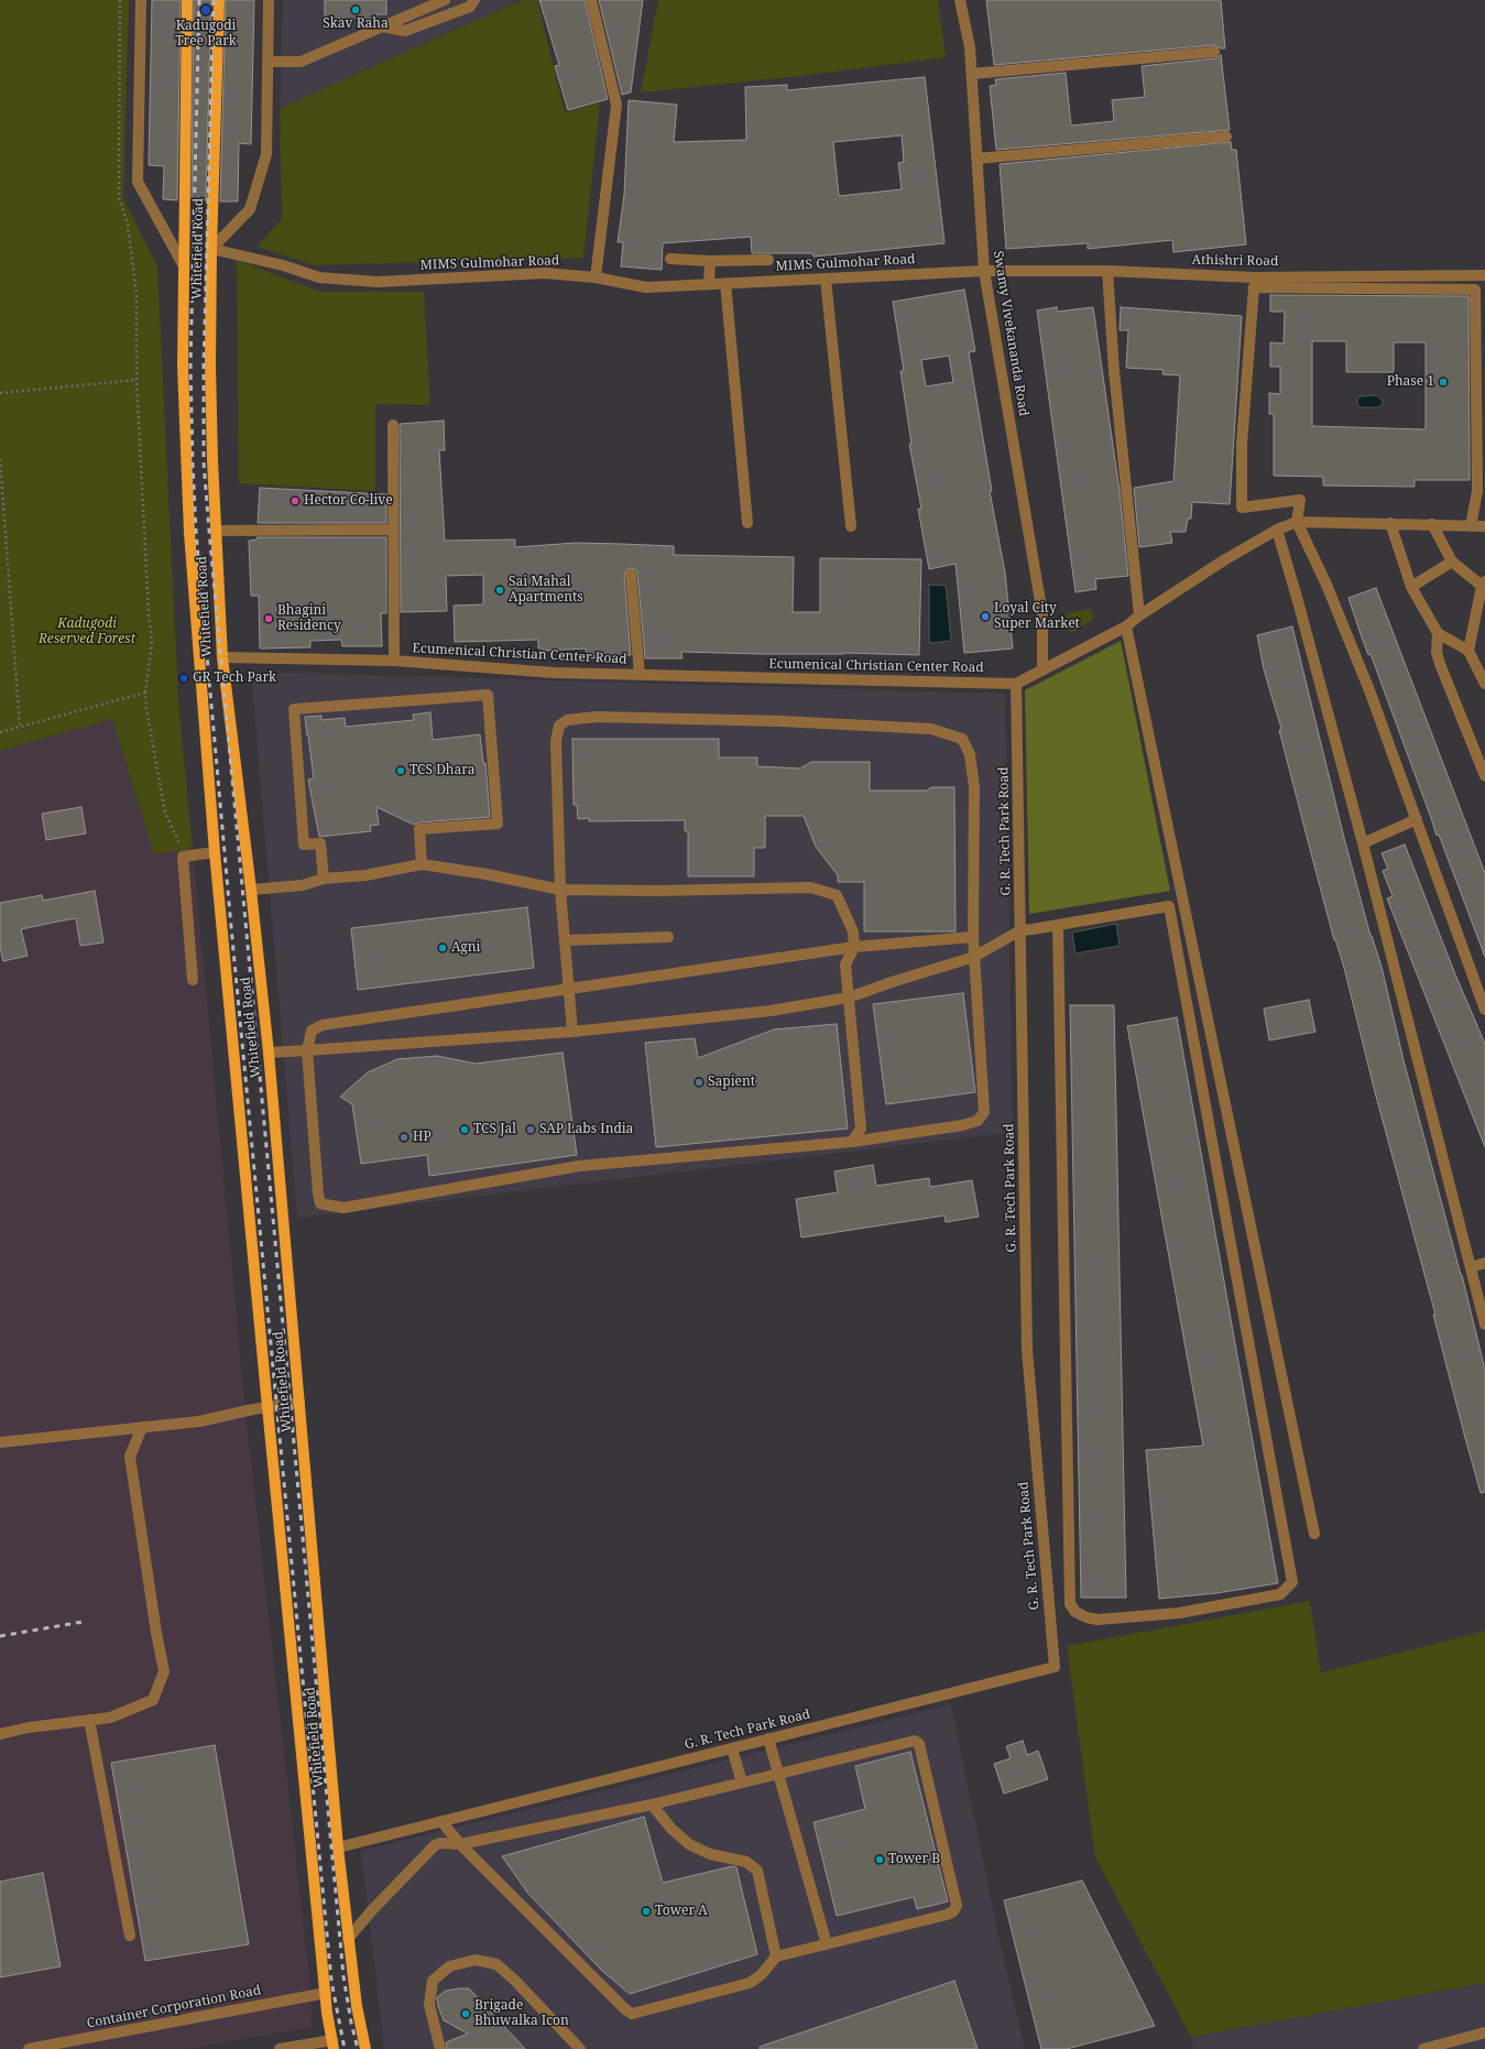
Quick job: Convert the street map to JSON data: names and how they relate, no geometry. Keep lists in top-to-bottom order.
{
  "streets": {
    "main road": ["Whitefield Road"],
    "street": [
      "Athishri Road",
      "MIMS Gulmohar Road",
      "Swamy Vivekananda Road",
      "Ecumenical Christian Center Road",
      "G. R. Tech Park Road",
      "Container Corporation Road"
    ]
  },
  "crossings": [
    ["Whitefield Road", "MIMS Gulmohar Road"],
    ["Whitefield Road", "Ecumenical Christian Center Road"],
    ["Whitefield Road", "G. R. Tech Park Road"],
    ["Whitefield Road", "Container Corporation Road"],
    ["Athishri Road", "MIMS Gulmohar Road"],
    ["Athishri Road", "Swamy Vivekananda Road"],
    ["MIMS Gulmohar Road", "Swamy Vivekananda Road"],
    ["Swamy Vivekananda Road", "Ecumenical Christian Center Road"],
    ["Ecumenical Christian Center Road", "G. R. Tech Park Road"]
  ],
  "parks": ["Kadugodi Reserved Forest"],
  "places": [
    "Kadugodi Tree Park",
    "Skav Raha",
    "Phase 1",
    "Hector Co-live",
    "Sai Mahal Apartments",
    "Loyal City Super Market",
    "Bhagini Residency",
    "GR Tech Park",
    "TCS Dhara",
    "Agni",
    "Sapient",
    "TCS Jal",
    "SAP Labs India",
    "HP",
    "Tower B",
    "Tower A",
    "Brigade Bhuwalka Icon"
  ]
}
